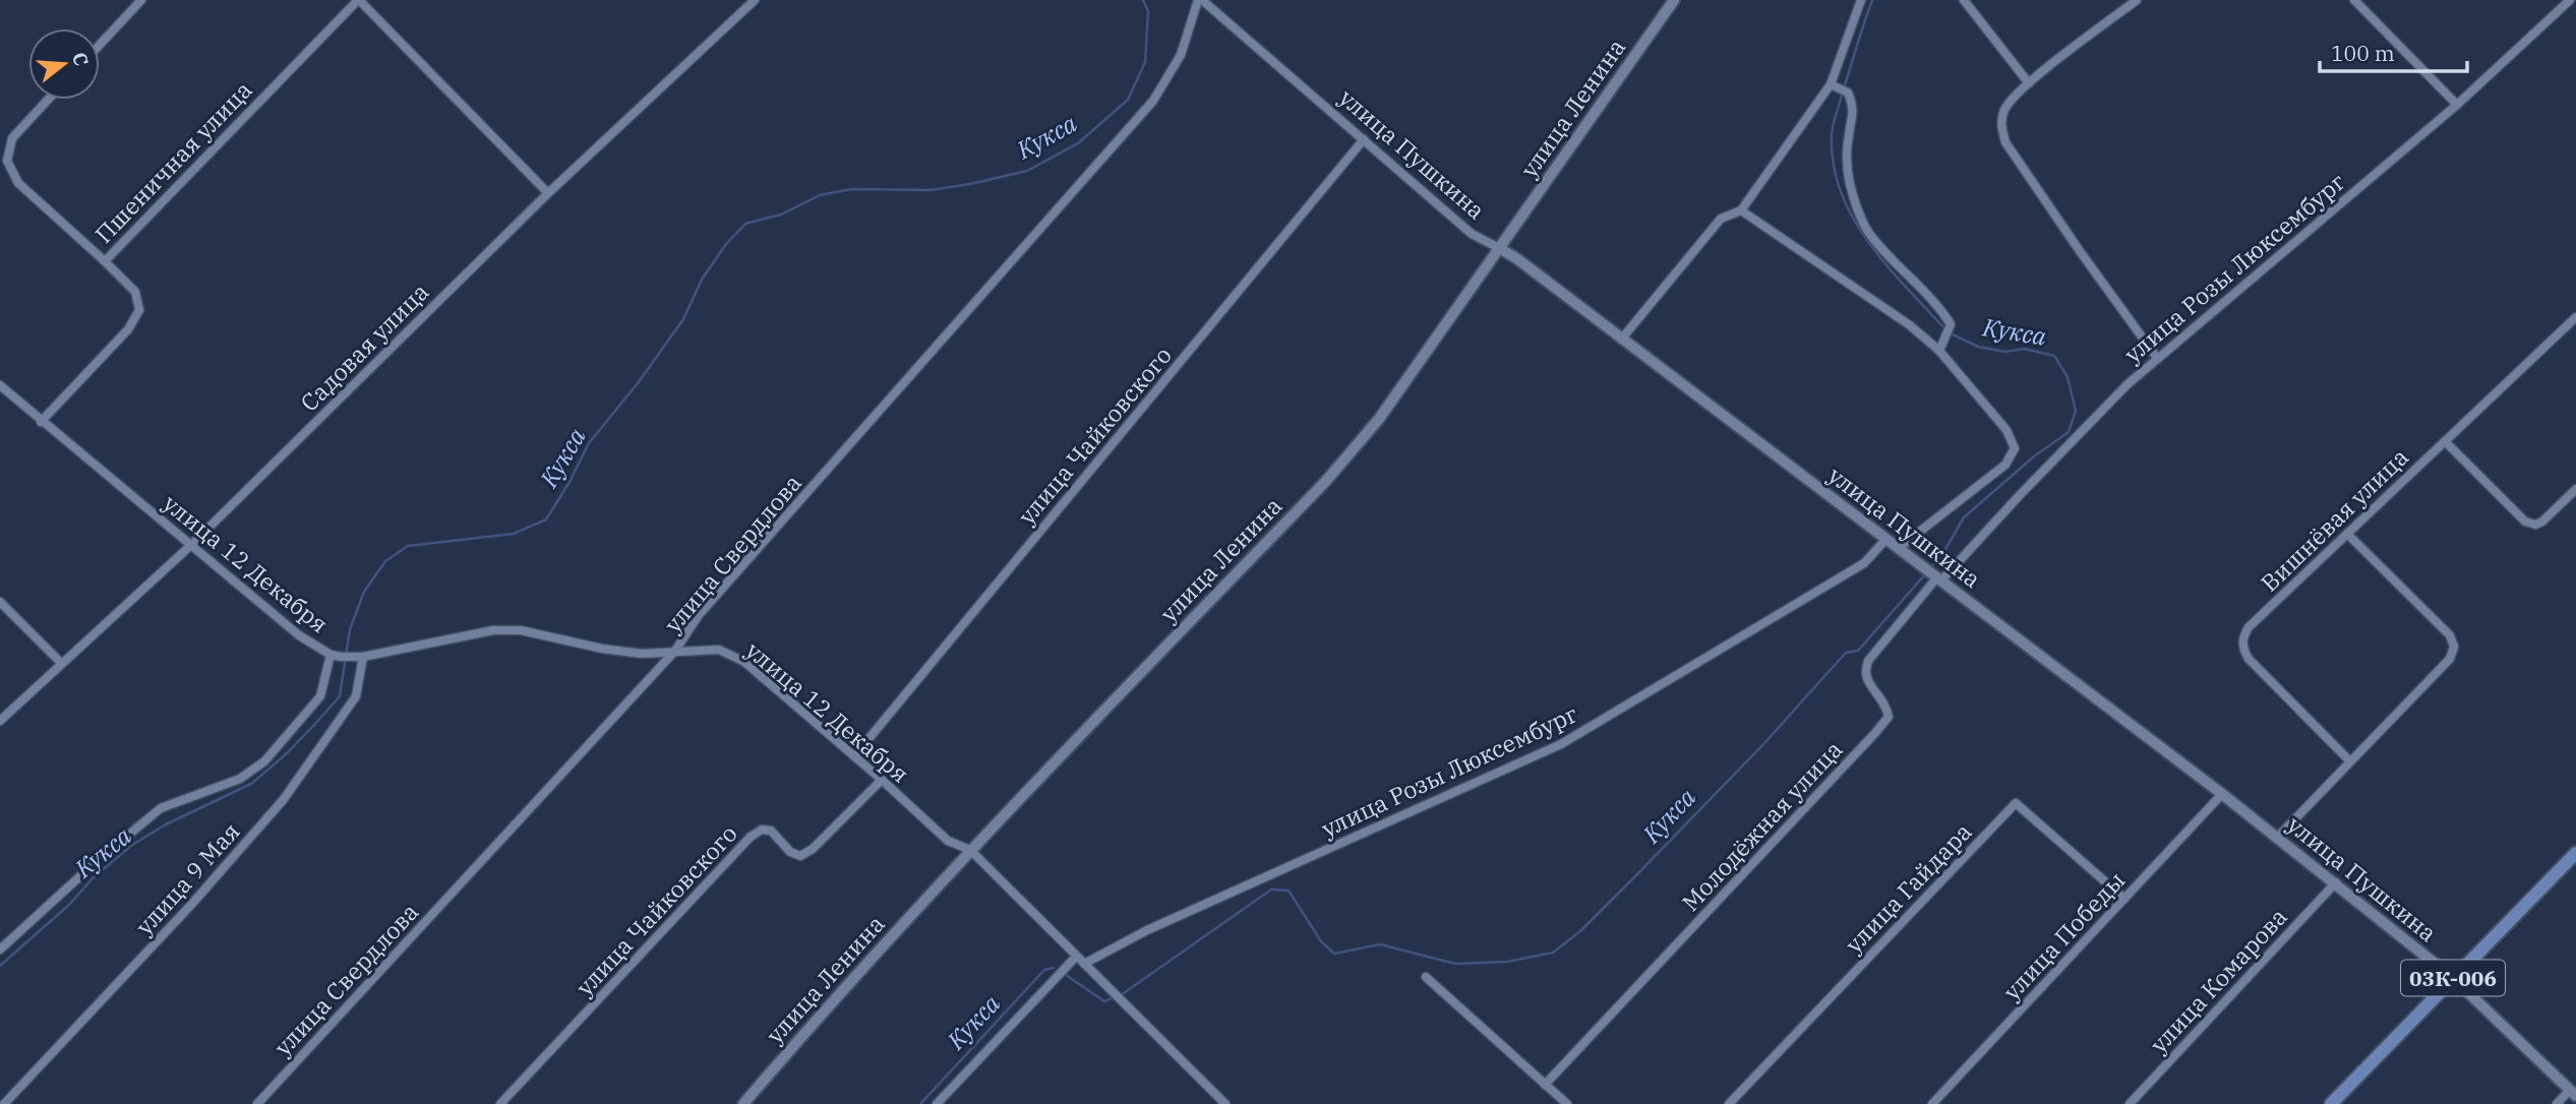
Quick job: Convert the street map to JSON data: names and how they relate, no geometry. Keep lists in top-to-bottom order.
{
  "streets": {
    "main road": ["03К-006"],
    "street": [
      "улица Ленина",
      "улица Пушкина",
      "Пшеничная улица",
      "улица Розы Люксембург",
      "Садовая улица",
      "улица Чайковского",
      "Вишнёвая улица",
      "улица Свердлова",
      "улица 12 Декабря",
      "Молодёжная улица",
      "улица 9 Мая",
      "улица Гайдара",
      "улица Победы",
      "улица Комарова"
    ]
  },
  "crossings": [
    ["улица Ленина", "улица Пушкина"],
    ["улица Ленина", "улица 12 Декабря"],
    ["улица Пушкина", "улица Розы Люксембург"],
    ["улица Пушкина", "улица Чайковского"],
    ["улица Пушкина", "улица Свердлова"],
    ["улица Пушкина", "Молодёжная улица"],
    ["улица Пушкина", "улица Победы"],
    ["улица Пушкина", "03К-006"],
    ["улица Пушкина", "улица Комарова"],
    ["Пшеничная улица", "Садовая улица"],
    ["Пшеничная улица", "улица 12 Декабря"],
    ["улица Розы Люксембург", "улица 12 Декабря"],
    ["улица Розы Люксембург", "Молодёжная улица"],
    ["Садовая улица", "улица 12 Декабря"],
    ["улица Чайковского", "улица 12 Декабря"],
    ["улица Свердлова", "улица 12 Декабря"],
    ["улица 12 Декабря", "улица 9 Мая"],
    ["улица Гайдара", "улица Победы"]
  ],
  "water": ["Кукса"],
  "scale_bar": "100 m",
  "north": "right"
}
